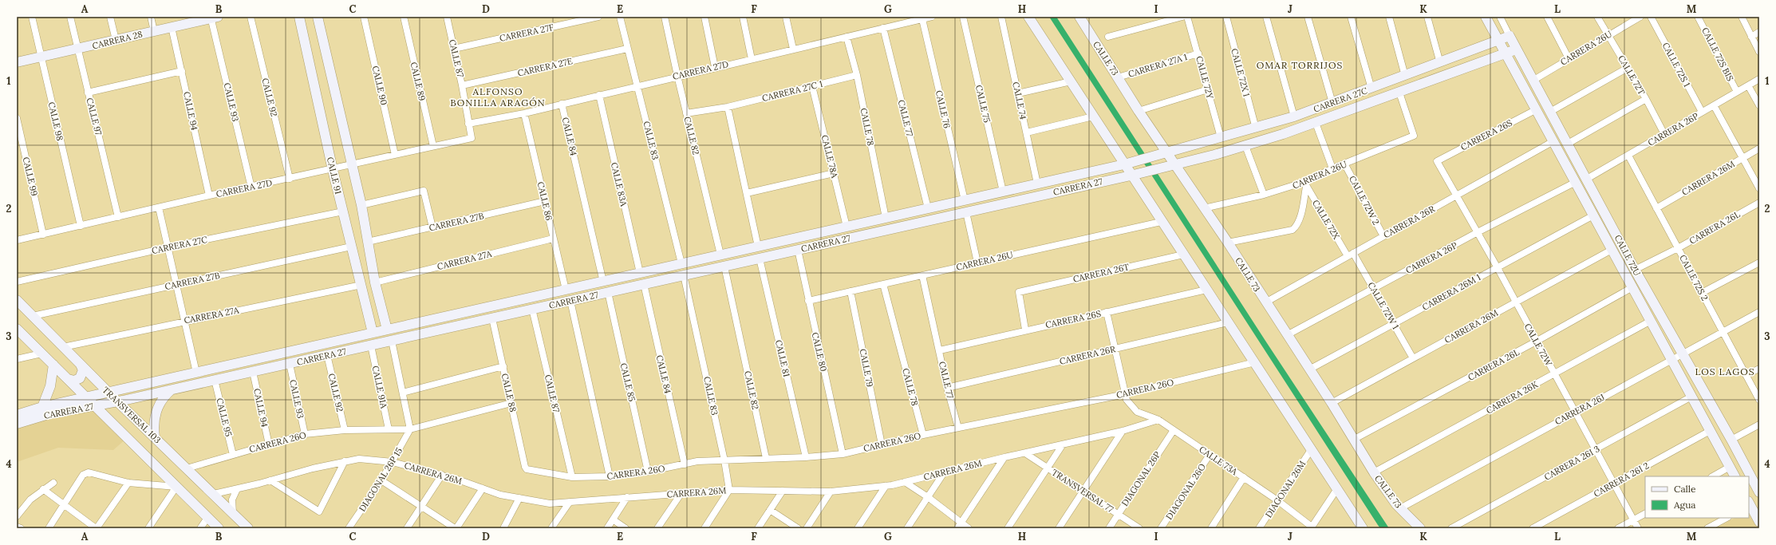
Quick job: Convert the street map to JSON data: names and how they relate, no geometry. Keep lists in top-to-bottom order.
{
  "streets": {
    "main road": [
      "CARRERA 28",
      "CALLE 73",
      "CARRERA 27C",
      "CALLE 91",
      "CARRERA 27",
      "CALLE 72U",
      "TRANSVERSAL 103"
    ],
    "street": [
      "CARRERA 27F",
      "CARRERA 26U",
      "CALLE 72S BIS",
      "CALLE 87",
      "CALLE 72S 1",
      "CARRERA 27A 1",
      "CARRERA 27E",
      "CARRERA 27D",
      "CALLE 72X 1",
      "CALLE 72T",
      "CALLE 72Y",
      "CALLE 89",
      "CALLE 90",
      "CARRERA 27C 1",
      "CALLE 92",
      "CALLE 74",
      "CALLE 93",
      "CALLE 75",
      "CALLE 76",
      "CALLE 94",
      "CALLE 97",
      "CALLE 77",
      "CALLE 98",
      "CALLE 78",
      "CARRERA 26P",
      "CARRERA 26S",
      "CALLE 82",
      "CALLE 84",
      "CALLE 83",
      "CALLE 78A",
      "CALLE 99",
      "CARRERA 26M",
      "CALLE 83A",
      "CALLE 72W 2",
      "CALLE 86",
      "CALLE 72X",
      "CARRERA 27B",
      "CARRERA 26R",
      "CARRERA 26L",
      "CARRERA 27A",
      "CARRERA 26T",
      "CALLE 72S 2",
      "CARRERA 26M 1",
      "CALLE 72W 1",
      "CALLE 72W",
      "CALLE 80",
      "CALLE 81",
      "CALLE 79",
      "CALLE 85",
      "CALLE 91A",
      "CARRERA 26O",
      "CALLE 88",
      "CARRERA 26K",
      "CARRERA 26J",
      "CALLE 95",
      "CALLE 73A",
      "CARRERA 26I 3",
      "DIAGONAL 26P",
      "DIAGONAL 26P 15",
      "CARRERA 26I 2",
      "DIAGONAL 26M",
      "TRANSVERSAL 77",
      "DIAGONAL 26O"
    ]
  },
  "crossings": [
    ["CARRERA 27F", "CALLE 87"],
    ["CARRERA 28", "CALLE 93"],
    ["CARRERA 28", "CALLE 94"],
    ["CARRERA 28", "CALLE 97"],
    ["CARRERA 28", "CALLE 98"],
    ["CARRERA 26U", "CALLE 73"],
    ["CARRERA 26U", "CALLE 72T"],
    ["CARRERA 26U", "CARRERA 27C"],
    ["CARRERA 26U", "CALLE 77"],
    ["CARRERA 26U", "CALLE 78"],
    ["CARRERA 26U", "CALLE 72W 2"],
    ["CARRERA 26U", "CALLE 72X"],
    ["CARRERA 26U", "CALLE 72U"],
    ["CARRERA 26U", "CALLE 80"],
    ["CARRERA 26U", "CALLE 79"],
    ["CALLE 72S BIS", "CARRERA 26P"],
    ["CALLE 87", "CARRERA 27E"],
    ["CALLE 87", "CARRERA 27D"],
    ["CALLE 87", "CARRERA 27"],
    ["CALLE 87", "CARRERA 26O"],
    ["CALLE 73", "CARRERA 27A 1"],
    ["CALLE 73", "CARRERA 27C"],
    ["CALLE 73", "CARRERA 26P"],
    ["CALLE 73", "CARRERA 26M"],
    ["CALLE 73", "CARRERA 26R"],
    ["CALLE 73", "CARRERA 26L"],
    ["CALLE 73", "CARRERA 26M 1"],
    ["CALLE 73", "CARRERA 26K"],
    ["CALLE 73", "CARRERA 26J"],
    ["CALLE 72S 1", "CARRERA 26P"],
    ["CARRERA 27A 1", "CALLE 72Y"],
    ["CARRERA 27E", "CALLE 83"],
    ["CARRERA 27D", "CALLE 89"],
    ["CARRERA 27D", "CALLE 90"],
    ["CARRERA 27D", "CALLE 92"],
    ["CARRERA 27D", "CALLE 93"],
    ["CARRERA 27D", "CALLE 76"],
    ["CARRERA 27D", "CALLE 94"],
    ["CARRERA 27D", "CALLE 97"],
    ["CARRERA 27D", "CALLE 77"],
    ["CARRERA 27D", "CALLE 98"],
    ["CARRERA 27D", "CALLE 78"],
    ["CARRERA 27D", "CALLE 82"],
    ["CARRERA 27D", "CALLE 84"],
    ["CARRERA 27D", "CALLE 83"],
    ["CARRERA 27D", "CALLE 91"],
    ["CARRERA 27D", "CALLE 99"],
    ["CARRERA 27D", "CALLE 83A"],
    ["CARRERA 27D", "CALLE 86"],
    ["CALLE 72X 1", "CARRERA 27C"],
    ["CALLE 72T", "CARRERA 26P"],
    ["CALLE 72Y", "CARRERA 27C"],
    ["CARRERA 27C 1", "CALLE 78"],
    ["CARRERA 27C 1", "CALLE 82"],
    ["CARRERA 27C 1", "CALLE 78A"],
    ["CALLE 92", "CARRERA 27"],
    ["CALLE 92", "CARRERA 26O"],
    ["CARRERA 27C", "CALLE 91"],
    ["CARRERA 27C", "CALLE 72U"],
    ["CALLE 74", "CARRERA 27"],
    ["CALLE 93", "CARRERA 27"],
    ["CALLE 93", "CARRERA 26O"],
    ["CALLE 75", "CARRERA 27"],
    ["CALLE 76", "CARRERA 27"],
    ["CALLE 94", "CARRERA 27"],
    ["CALLE 94", "CARRERA 26O"],
    ["CALLE 77", "CARRERA 26S"],
    ["CALLE 77", "CARRERA 27"],
    ["CALLE 77", "CARRERA 26R"],
    ["CALLE 77", "CARRERA 26O"],
    ["CALLE 78", "CARRERA 27"],
    ["CALLE 78", "CARRERA 26O"],
    ["CARRERA 26P", "CALLE 72U"],
    ["CARRERA 26P", "CALLE 72S 2"],
    ["CARRERA 26P", "CALLE 72W 1"],
    ["CARRERA 26P", "CALLE 72W"],
    ["CARRERA 26S", "CALLE 72U"],
    ["CARRERA 26S", "CARRERA 26T"],
    ["CARRERA 26S", "CALLE 72W"],
    ["CALLE 82", "CARRERA 27"],
    ["CALLE 82", "CARRERA 26O"],
    ["CALLE 84", "CARRERA 27"],
    ["CALLE 84", "CARRERA 26O"],
    ["CALLE 83", "CARRERA 26M"],
    ["CALLE 83", "CARRERA 27"],
    ["CALLE 83", "CARRERA 26O"],
    ["CALLE 78A", "CARRERA 27"],
    ["CALLE 91", "CARRERA 27"],
    ["CALLE 91", "CARRERA 27B"],
    ["CALLE 91", "CARRERA 27A"],
    ["CARRERA 26M", "CALLE 72U"],
    ["CARRERA 26M", "CALLE 72S 2"],
    ["CARRERA 26M", "CALLE 72W 1"],
    ["CARRERA 26M", "CALLE 72W"],
    ["CARRERA 26M", "TRANSVERSAL 103"],
    ["CARRERA 26M", "CALLE 73A"],
    ["CARRERA 26M", "DIAGONAL 26P 15"],
    ["CARRERA 26M", "TRANSVERSAL 77"],
    ["CALLE 83A", "CARRERA 27"],
    ["CARRERA 27", "CALLE 86"],
    ["CARRERA 27", "CALLE 80"],
    ["CARRERA 27", "CALLE 81"],
    ["CARRERA 27", "CALLE 85"],
    ["CARRERA 27", "CALLE 91A"],
    ["CARRERA 27", "CARRERA 26O"],
    ["CARRERA 27", "CALLE 88"],
    ["CARRERA 27", "TRANSVERSAL 103"],
    ["CARRERA 27", "CALLE 95"],
    ["CALLE 72W 2", "CARRERA 26R"],
    ["CALLE 86", "CARRERA 27B"],
    ["CALLE 86", "CARRERA 27A"],
    ["CALLE 72X", "CARRERA 26R"],
    ["CALLE 72X", "CALLE 72W 1"],
    ["CARRERA 27B", "TRANSVERSAL 103"],
    ["CARRERA 26R", "CALLE 72U"],
    ["CARRERA 26R", "CALLE 72W 1"],
    ["CARRERA 26R", "CALLE 72W"],
    ["CARRERA 26L", "CALLE 72U"],
    ["CARRERA 26L", "CALLE 72S 2"],
    ["CARRERA 26L", "CALLE 72W"],
    ["CALLE 72U", "CARRERA 26M 1"],
    ["CALLE 72U", "CARRERA 26K"],
    ["CALLE 72U", "CARRERA 26J"],
    ["CALLE 72U", "CARRERA 26I 3"],
    ["CALLE 72U", "CARRERA 26I 2"],
    ["CARRERA 27A", "TRANSVERSAL 103"],
    ["CALLE 72S 2", "CARRERA 26J"],
    ["CARRERA 26M 1", "CALLE 72W 1"],
    ["CARRERA 26M 1", "CALLE 72W"],
    ["CALLE 72W", "CARRERA 26K"],
    ["CALLE 72W", "CARRERA 26J"],
    ["CALLE 72W", "CARRERA 26I 3"],
    ["CALLE 72W", "CARRERA 26I 2"],
    ["CALLE 80", "CARRERA 26O"],
    ["CALLE 81", "CARRERA 26O"],
    ["CALLE 79", "CARRERA 26O"],
    ["CALLE 85", "CARRERA 26O"],
    ["CALLE 91A", "CARRERA 26O"],
    ["CARRERA 26O", "CALLE 88"],
    ["CARRERA 26O", "TRANSVERSAL 103"],
    ["CARRERA 26O", "CALLE 95"],
    ["CARRERA 26O", "CALLE 73A"],
    ["CARRERA 26O", "DIAGONAL 26P 15"],
    ["TRANSVERSAL 103", "CALLE 95"],
    ["CALLE 73A", "DIAGONAL 26P"],
    ["CALLE 73A", "DIAGONAL 26M"],
    ["CALLE 73A", "DIAGONAL 26O"],
    ["DIAGONAL 26P", "TRANSVERSAL 77"]
  ],
  "districts": ["OMAR TORRIJOS", "ALFONSO BONILLA ARAGÓN", "LOS LAGOS"],
  "legend": ["Calle", "Agua"],
  "grid": {
    "columns": [
      "A",
      "B",
      "C",
      "D",
      "E",
      "F",
      "G",
      "H",
      "I",
      "J",
      "K",
      "L",
      "M"
    ],
    "rows": [
      "1",
      "2",
      "3",
      "4"
    ]
  }
}
